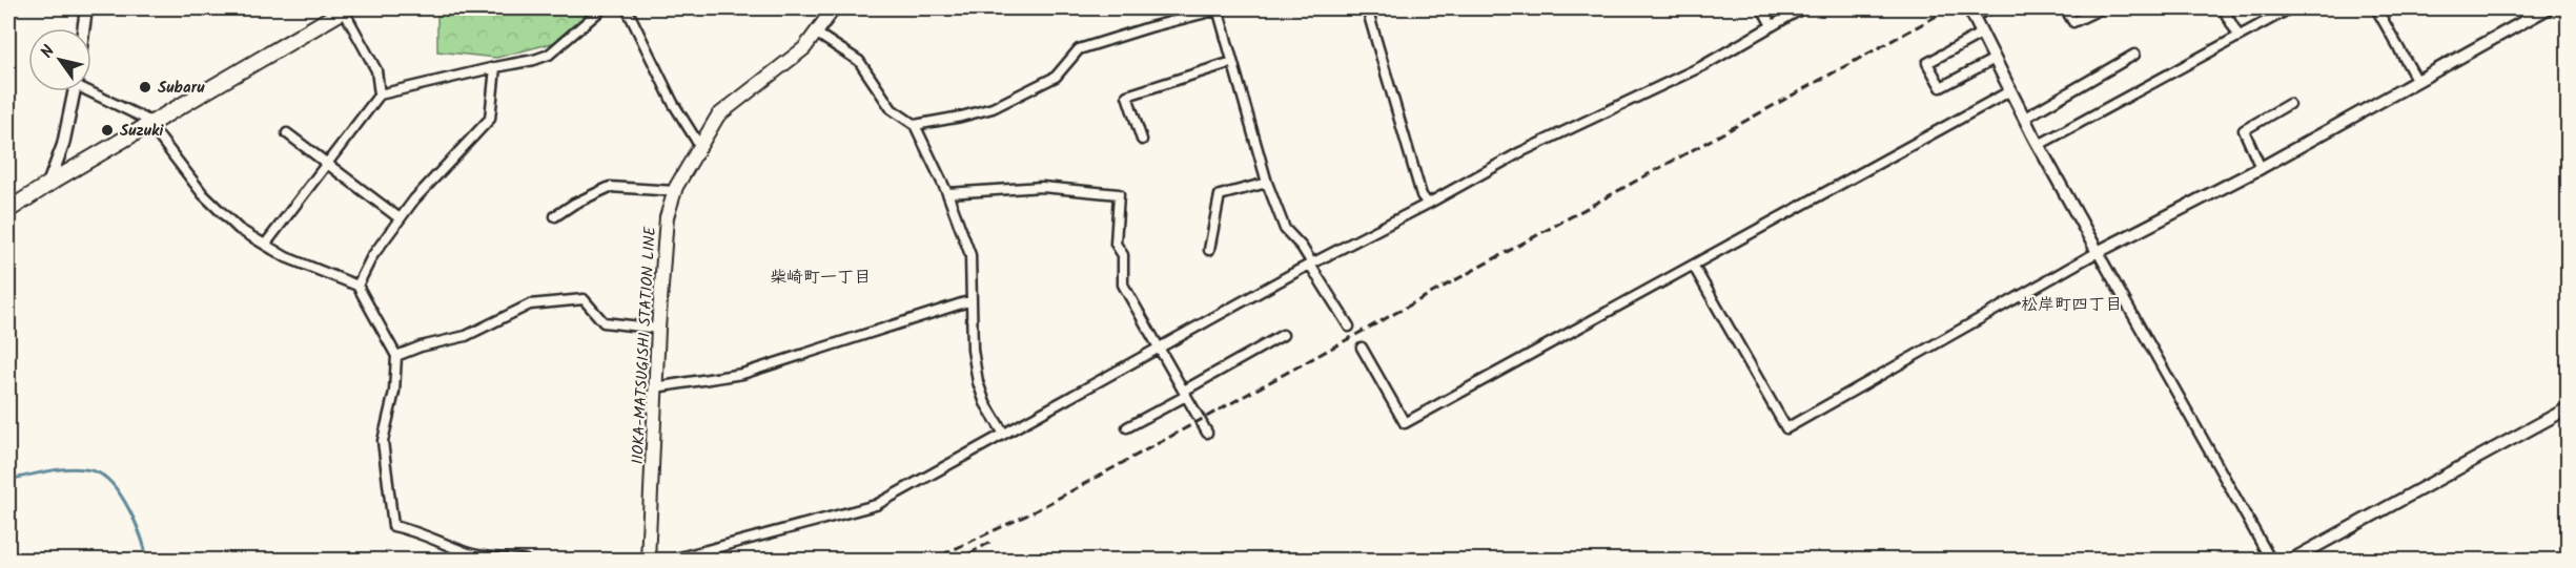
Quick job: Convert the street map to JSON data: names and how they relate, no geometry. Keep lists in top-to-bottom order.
{
  "streets": {
    "main road": ["IIOKA-MATSUGISHI STATION LINE"]
  },
  "districts": ["柴崎町一丁目", "松岸町四丁目"],
  "places": ["Subaru", "Suzuki"],
  "north": "top left"
}
